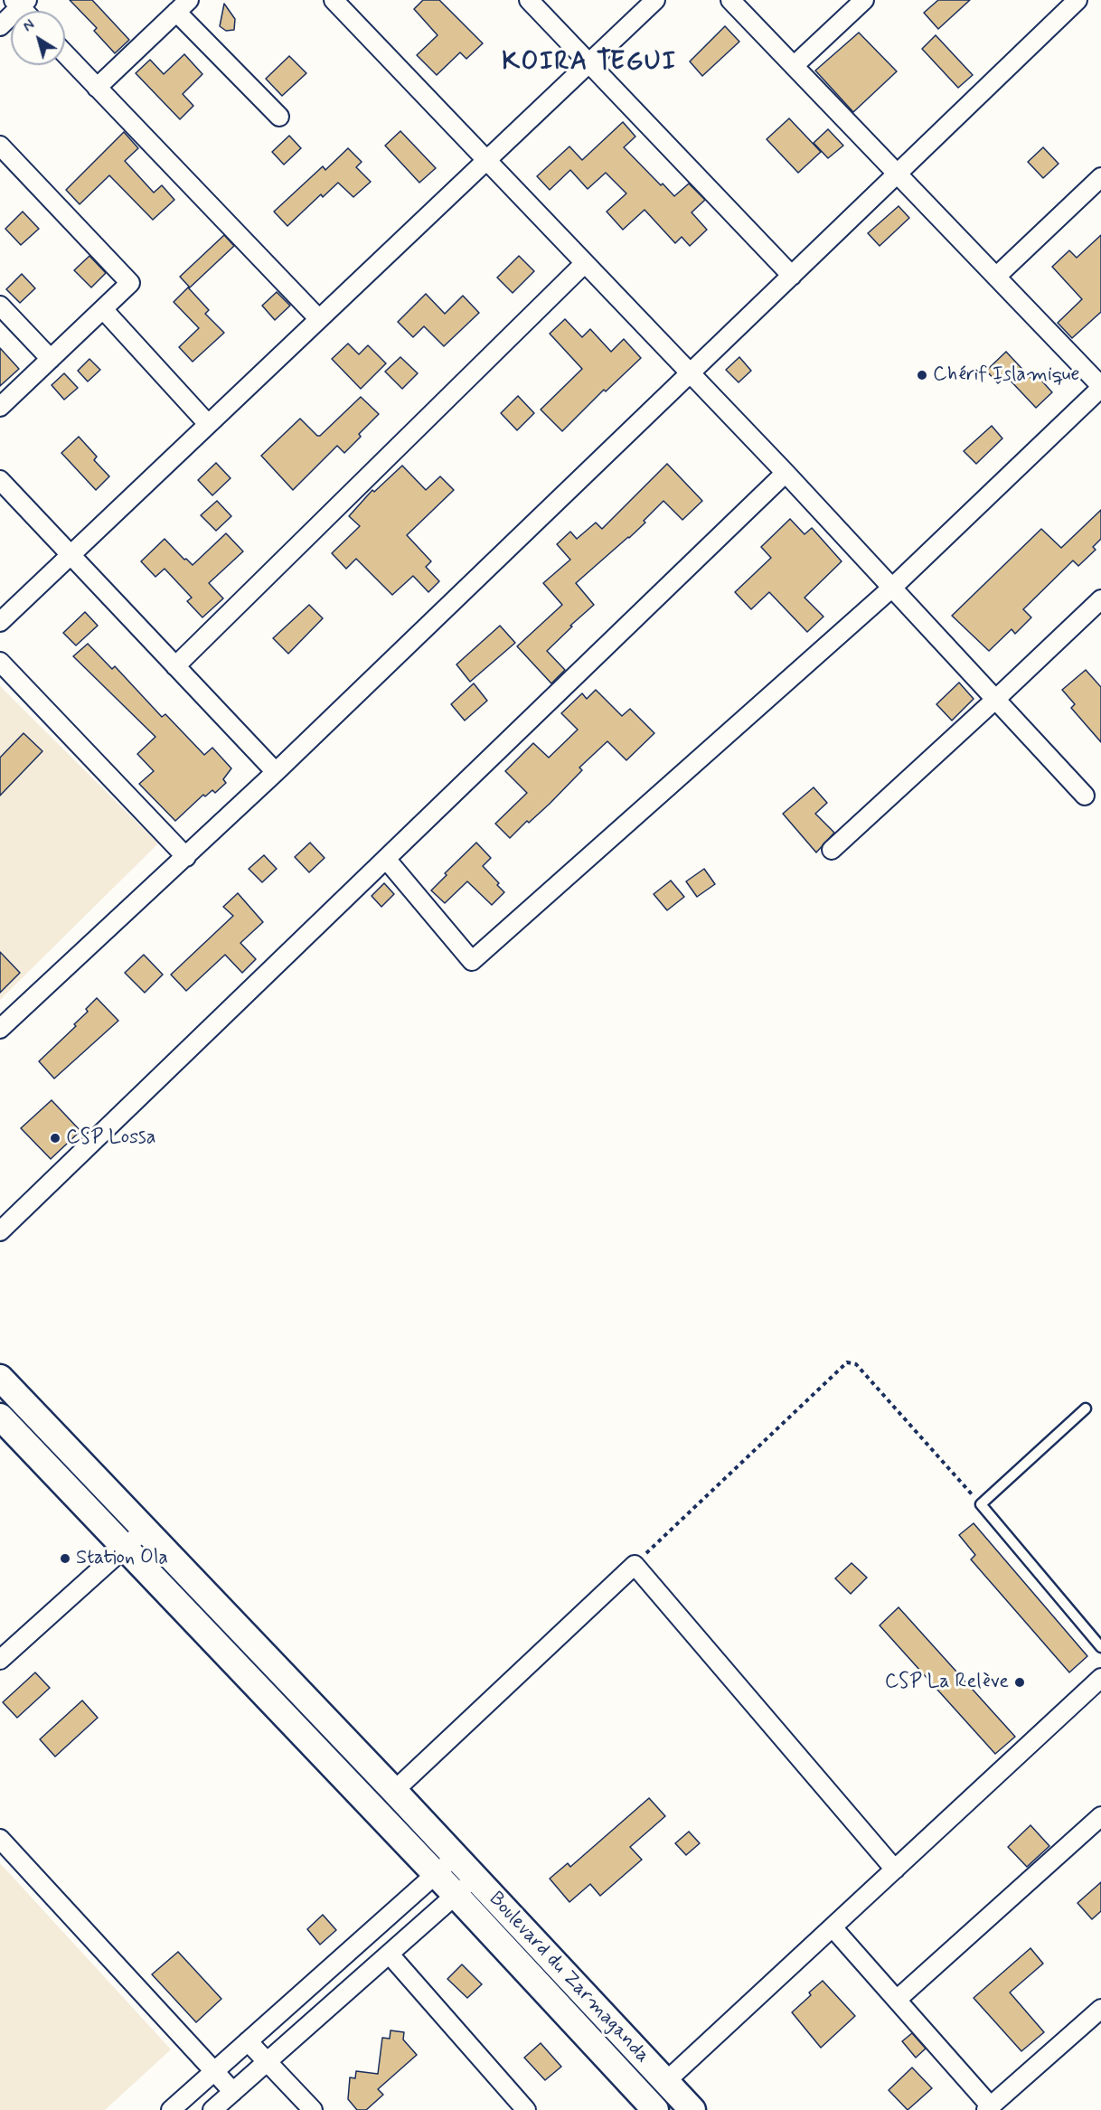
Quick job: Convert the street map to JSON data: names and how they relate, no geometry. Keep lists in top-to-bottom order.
{
  "streets": {
    "main road": ["Boulevard du Zarmaganda"]
  },
  "districts": ["KOIRA TEGUI"],
  "places": [
    "Chérif Islamique",
    "CSP Lossa",
    "Station Ola",
    "CSP La Relève"
  ],
  "north": "top left"
}
